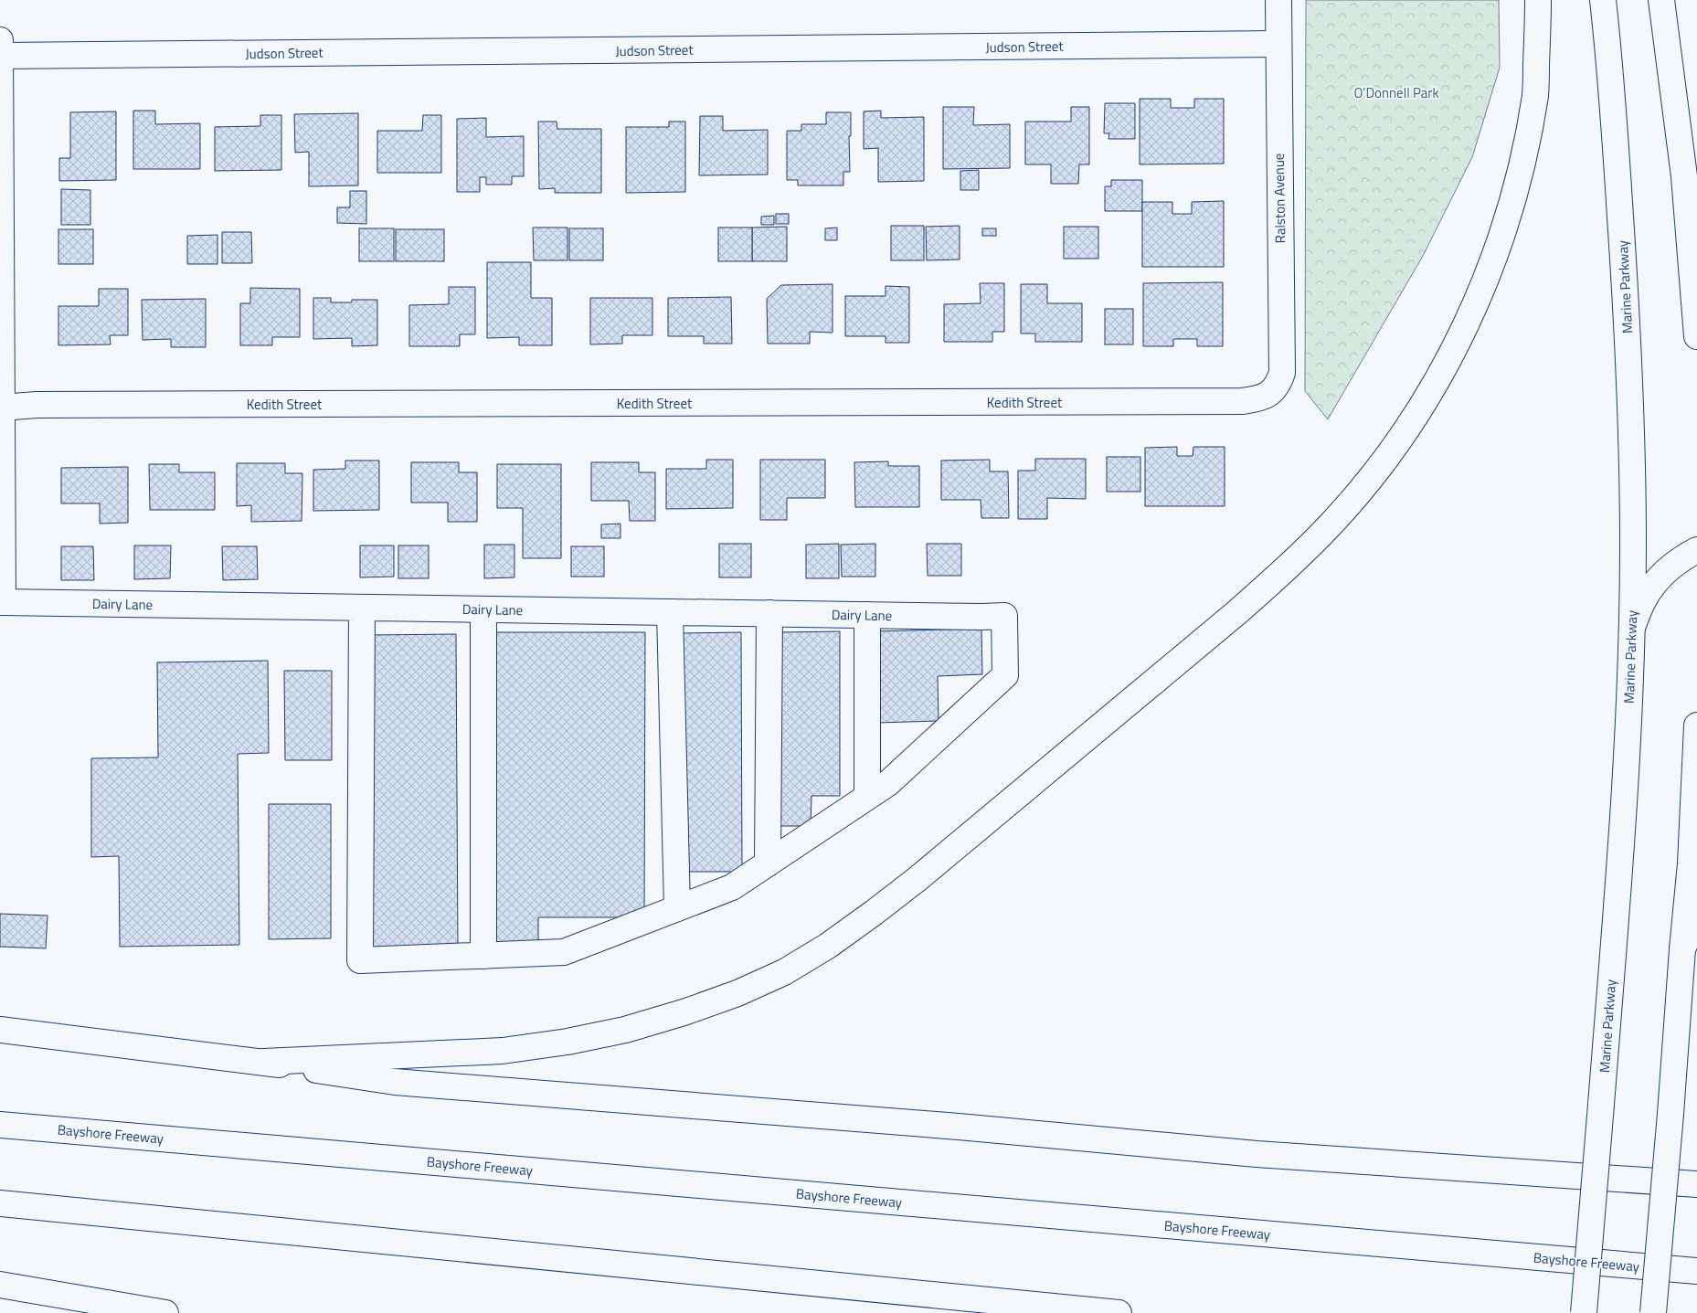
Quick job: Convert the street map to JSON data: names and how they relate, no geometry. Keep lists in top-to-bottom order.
{
  "streets": {
    "main road": [
      "Judson Street",
      "Ralston Avenue",
      "Marine Parkway",
      "Kedith Street",
      "Dairy Lane",
      "Bayshore Freeway"
    ]
  },
  "crossings": [
    ["Judson Street", "Ralston Avenue"],
    ["Ralston Avenue", "Kedith Street"]
  ],
  "parks": ["O'Donnell Park"]
}
